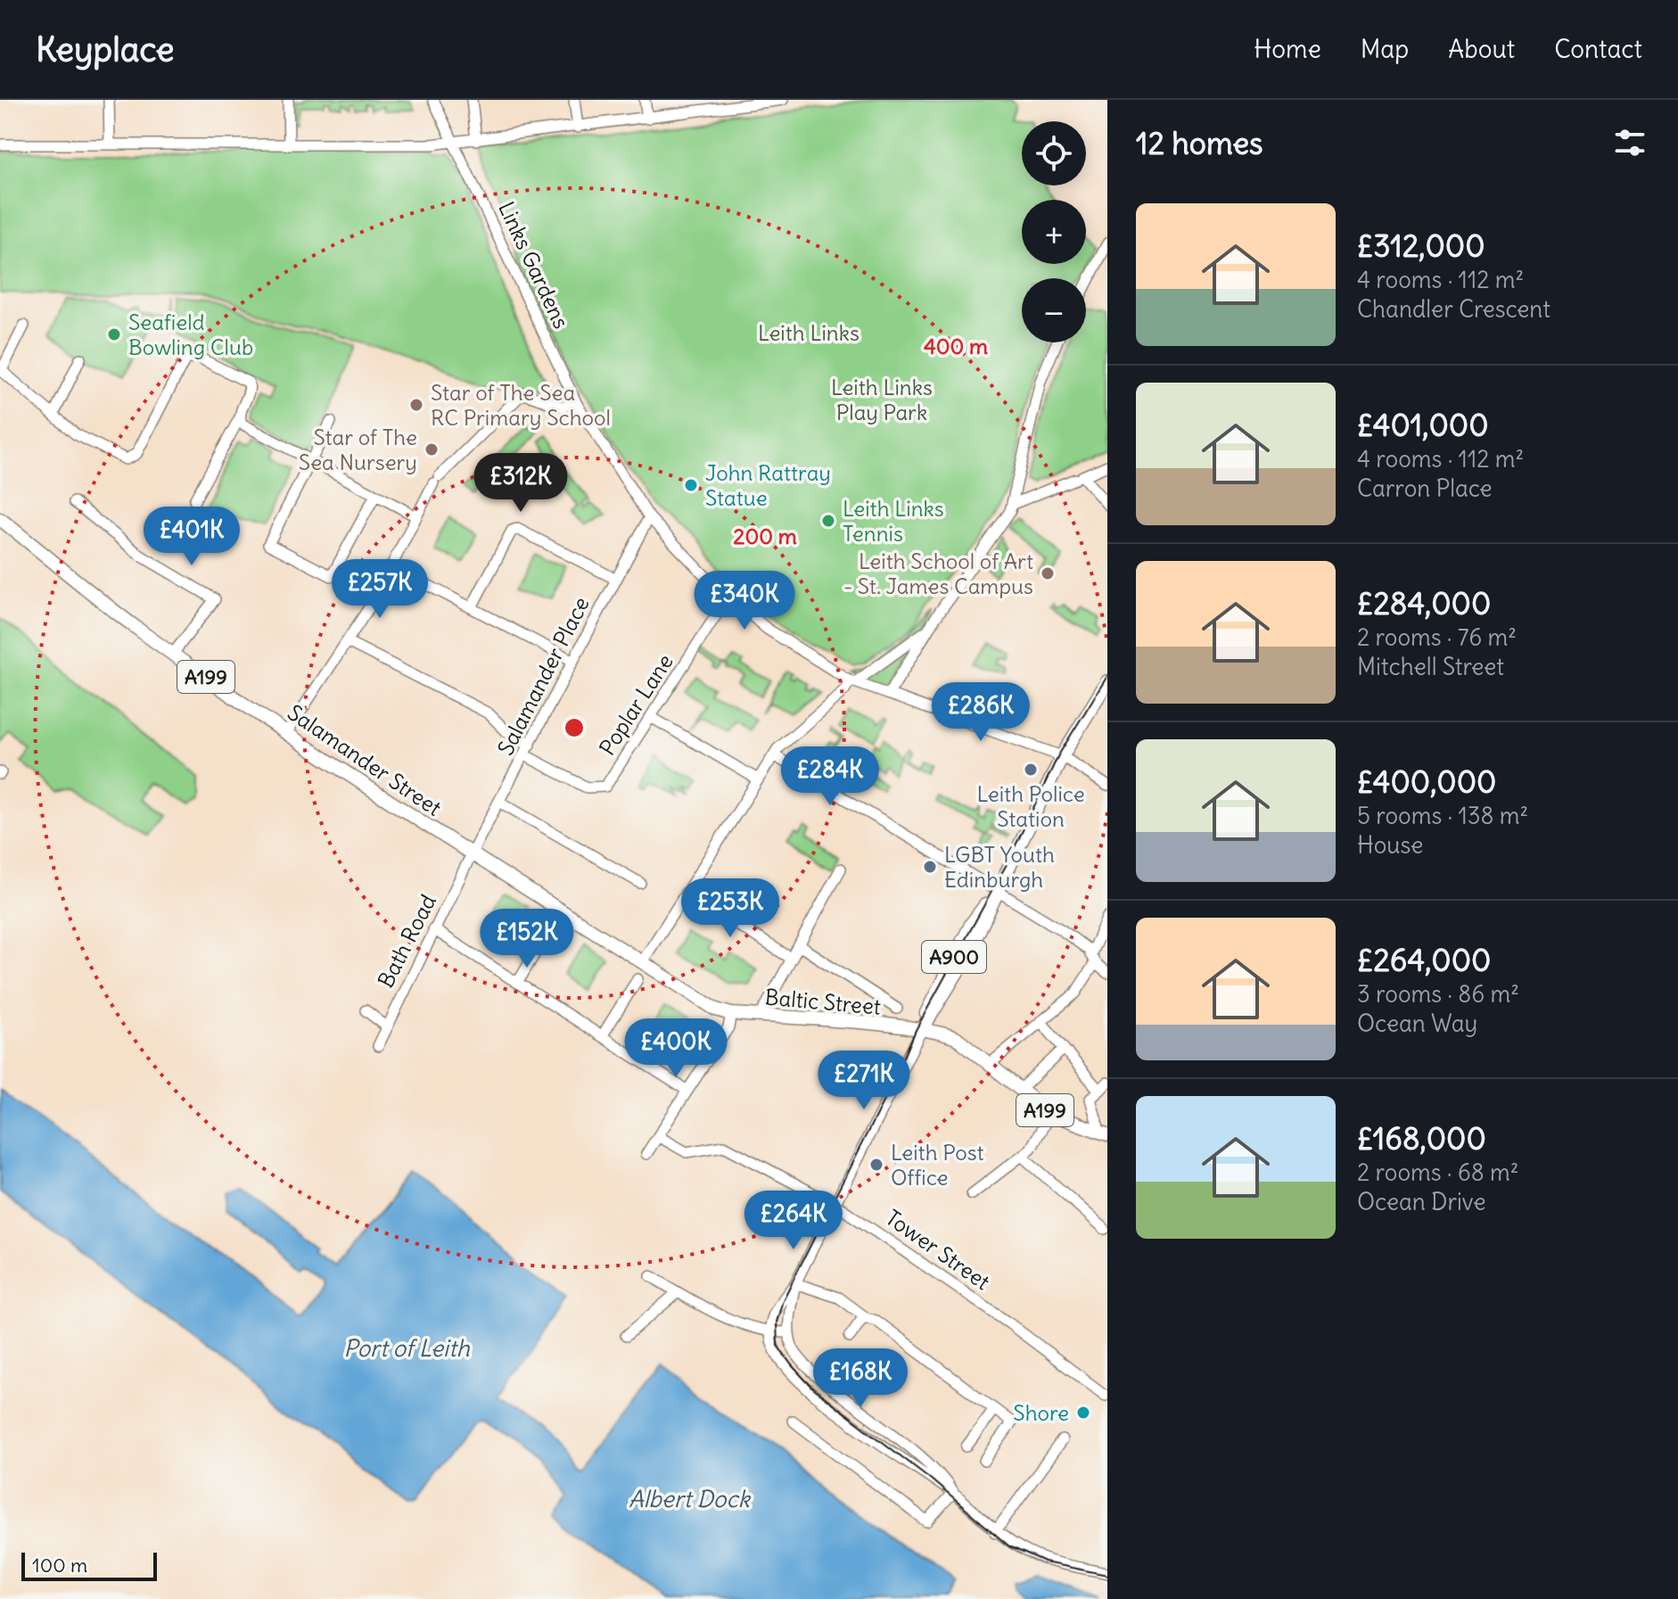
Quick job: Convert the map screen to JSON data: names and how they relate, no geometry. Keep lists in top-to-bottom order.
{
  "streets": {
    "main road": [
      "A199",
      "Salamander Street",
      "A900",
      "Baltic Street"
    ],
    "street": [
      "Links Gardens",
      "Salamander Place",
      "Poplar Lane",
      "Bath Road",
      "Tower Street"
    ]
  },
  "crossings": [
    ["Links Gardens", "Salamander Place"],
    ["Links Gardens", "Poplar Lane"],
    ["Links Gardens", "A900"],
    ["Salamander Place", "Poplar Lane"],
    ["Salamander Place", "Salamander Street"],
    ["Salamander Place", "Bath Road"],
    ["A199", "A900"],
    ["A199", "Baltic Street"],
    ["Salamander Street", "Bath Road"],
    ["Salamander Street", "Baltic Street"],
    ["A900", "Baltic Street"]
  ],
  "water": ["Port of Leith", "Albert Dock"],
  "parks": ["Leith Links", "Leith Links Play Park"],
  "places": [
    "Seafield Bowling Club",
    "Star of The Sea RC Primary School",
    "Star of The Sea Nursery",
    "John Rattray Statue",
    "Leith Links Tennis",
    "Leith School of Art - St. James Campus",
    "Leith Police Station",
    "LGBT Youth Edinburgh",
    "Leith Post Office",
    "Shore"
  ],
  "scale_bar": "100 m",
  "page": {
    "header": "Keyplace",
    "nav": [
      "Home",
      "Map",
      "About",
      "Contact"
    ],
    "heading": "12 homes",
    "map_buttons": ["+", "−"],
    "list": [
      {
        "name": "£312,000",
        "note": "4 rooms · 112 m² · Chandler Crescent"
      },
      {
        "name": "£401,000",
        "note": "4 rooms · 112 m² · Carron Place"
      },
      {
        "name": "£284,000",
        "note": "2 rooms · 76 m² · Mitchell Street"
      },
      {
        "name": "£400,000",
        "note": "5 rooms · 138 m² · House"
      },
      {
        "name": "£264,000",
        "note": "3 rooms · 86 m² · Ocean Way"
      },
      {
        "name": "£168,000",
        "note": "2 rooms · 68 m² · Ocean Drive"
      }
    ],
    "price": [
      "£312K",
      "£401K",
      "£257K",
      "£340K",
      "£286K",
      "£284K",
      "£253K",
      "£152K",
      "£400K",
      "£271K",
      "£264K",
      "£168K"
    ],
    "scale": "100 m"
  },
  "rings": ["400 m", "200 m"]
}
